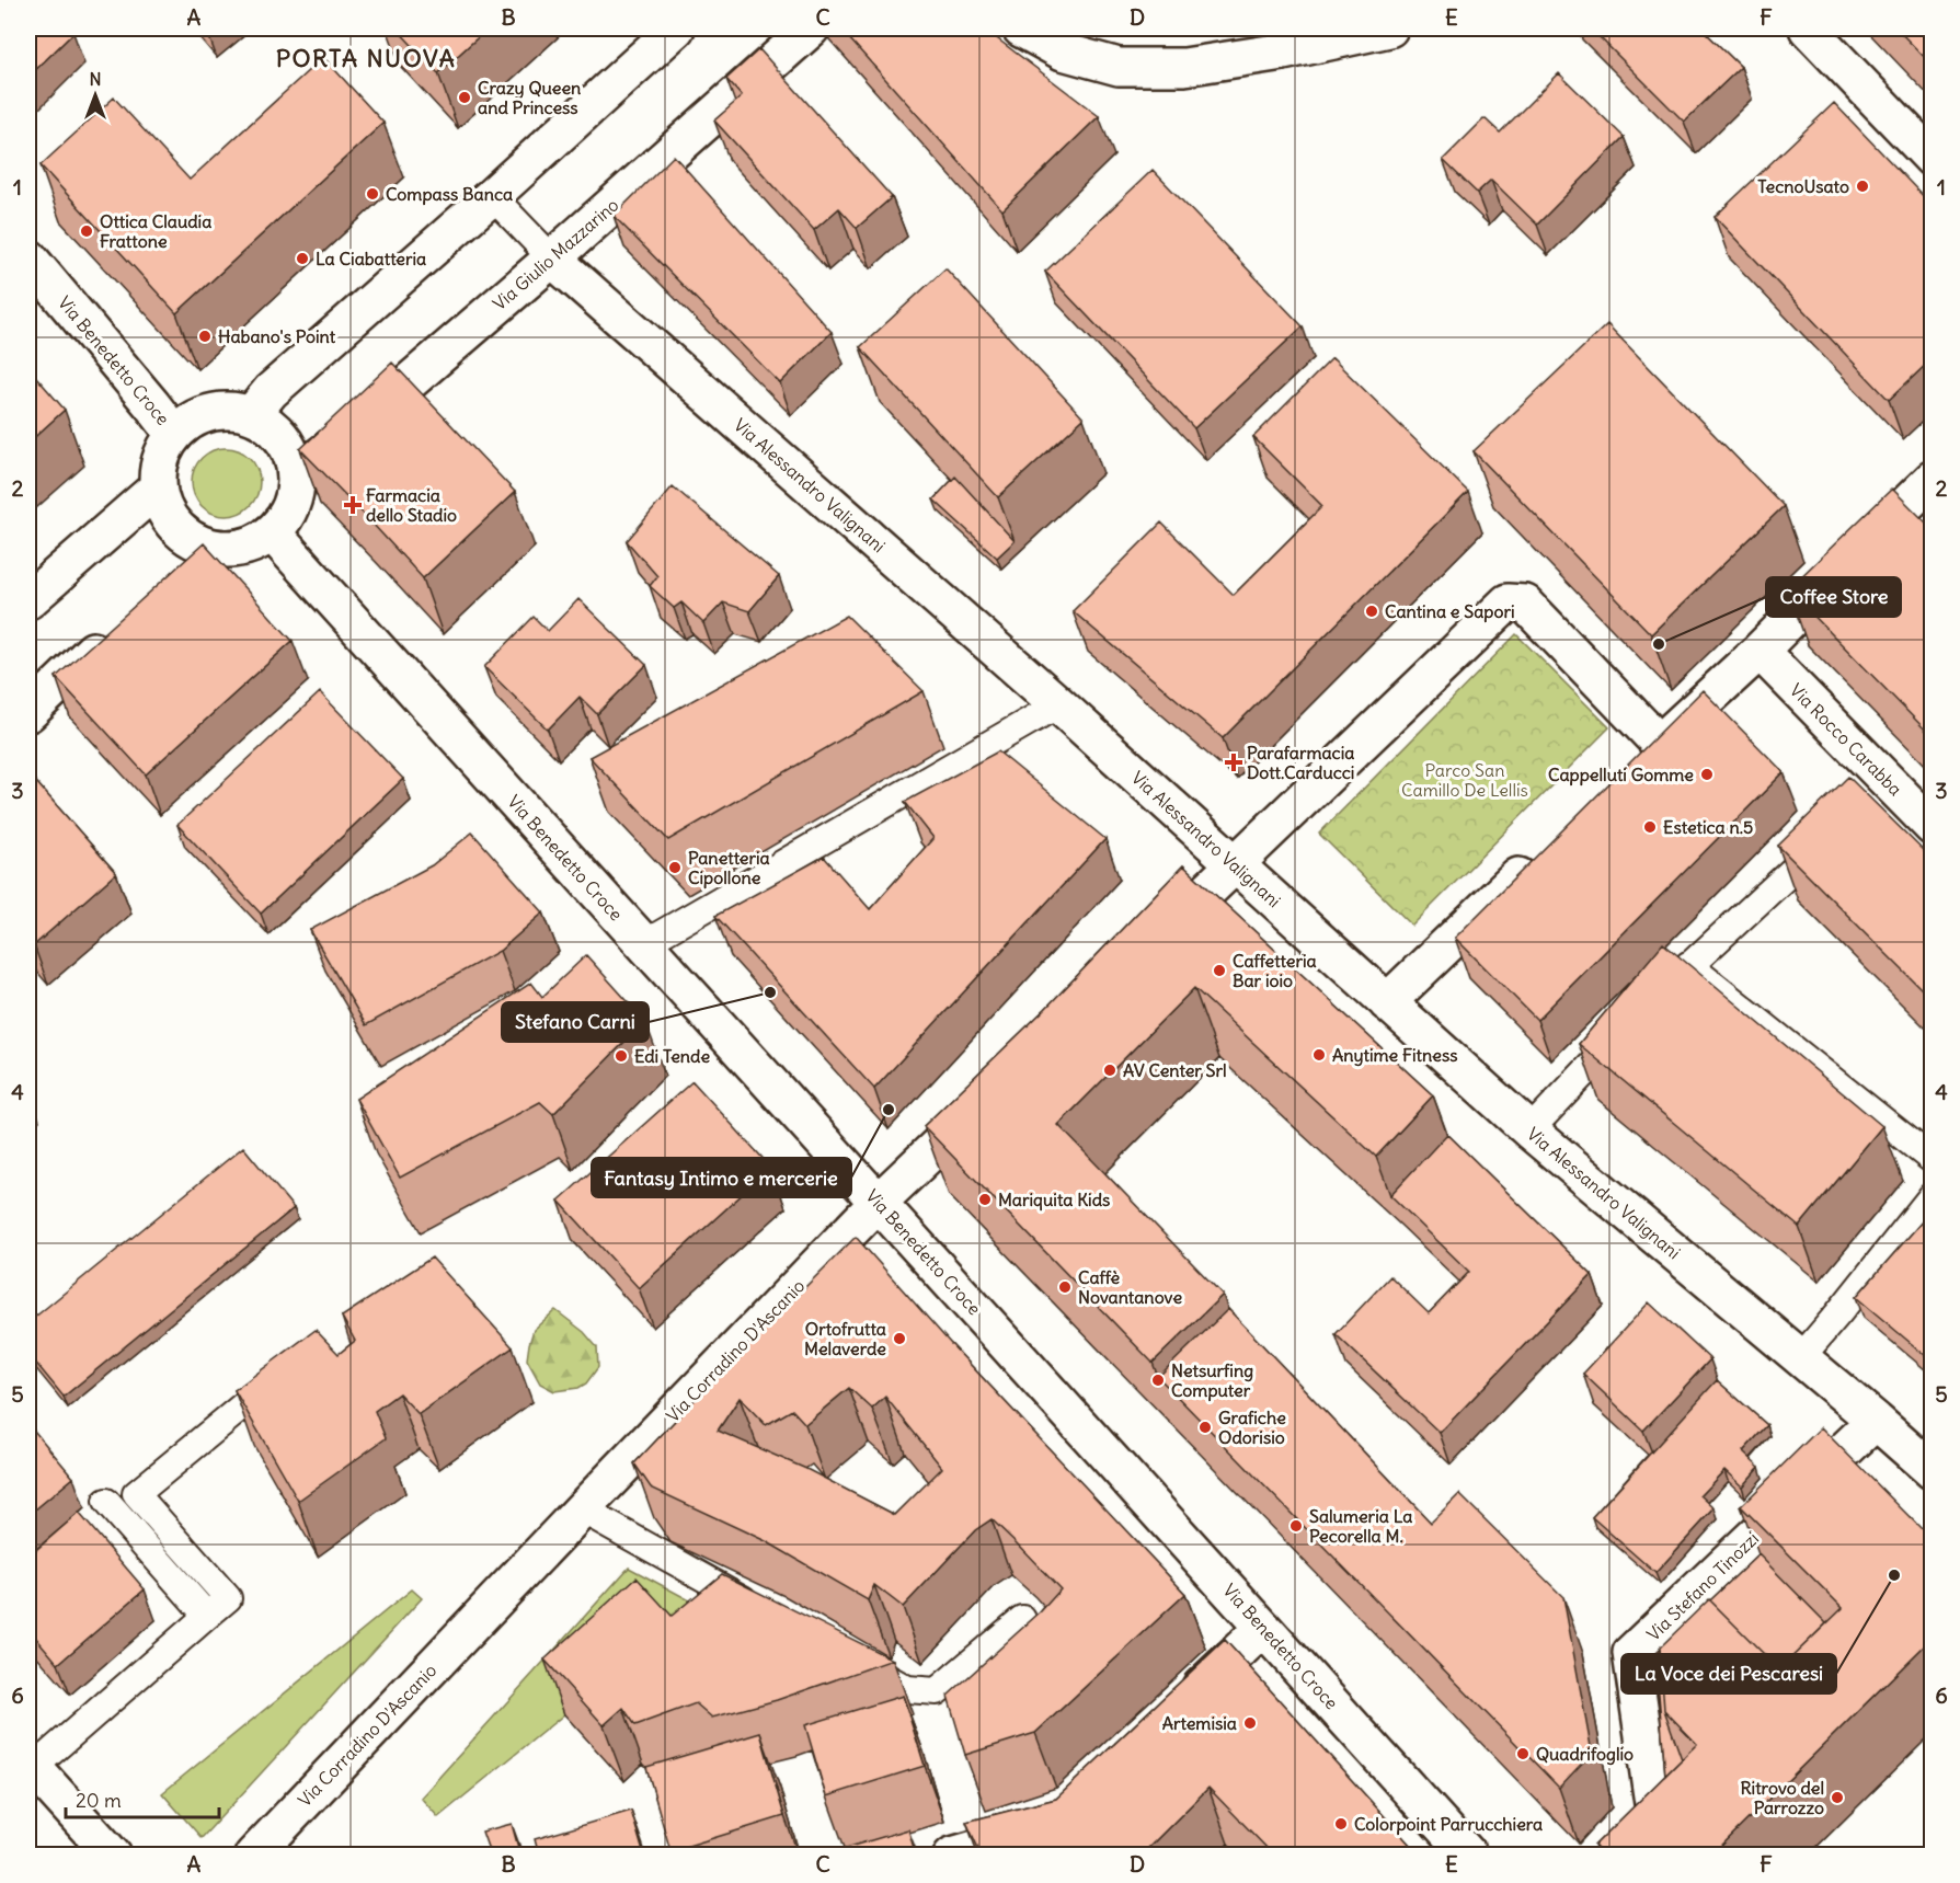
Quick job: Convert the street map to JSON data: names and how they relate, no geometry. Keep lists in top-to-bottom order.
{
  "streets": {
    "street": [
      "Via Giulio Mazzarino",
      "Via Benedetto Croce",
      "Via Alessandro Valignani",
      "Via Rocco Carabba",
      "Via Corradino D'Ascanio",
      "Via Stefano Tinozzi"
    ]
  },
  "crossings": [
    ["Via Giulio Mazzarino", "Via Benedetto Croce"],
    ["Via Giulio Mazzarino", "Via Alessandro Valignani"],
    ["Via Benedetto Croce", "Via Corradino D'Ascanio"],
    ["Via Alessandro Valignani", "Via Stefano Tinozzi"]
  ],
  "districts": ["PORTA NUOVA"],
  "parks": ["Parco San Camillo De Lellis"],
  "places": {
    "other": [
      "Crazy Queen and Princess",
      "TecnoUsato",
      "Compass Banca",
      "Ottica Claudia Frattone",
      "La Ciabatteria",
      "Habano's Point",
      "Cantina e Sapori",
      "Coffee Store",
      "Cappelluti Gomme",
      "Estetica n.5",
      "Panetteria Cipollone",
      "Caffetteria Bar ioio",
      "Stefano Carni",
      "Anytime Fitness",
      "Edi Tende",
      "AV Center Srl",
      "Fantasy Intimo e mercerie",
      "Mariquita Kids",
      "Caffè Novantanove",
      "Ortofrutta Melaverde",
      "Netsurfing Computer",
      "Grafiche Odorisio",
      "Salumeria La Pecorella M.",
      "La Voce dei Pescaresi",
      "Artemisia",
      "Quadrifoglio",
      "Ritrovo del Parrozzo",
      "Colorpoint Parrucchiera"
    ],
    "health": ["Farmacia dello Stadio", "Parafarmacia Dott.Carducci"]
  },
  "scale_bar": "20 m",
  "north": "top",
  "grid": {
    "columns": [
      "A",
      "B",
      "C",
      "D",
      "E",
      "F"
    ],
    "rows": [
      "1",
      "2",
      "3",
      "4",
      "5",
      "6"
    ]
  }
}
